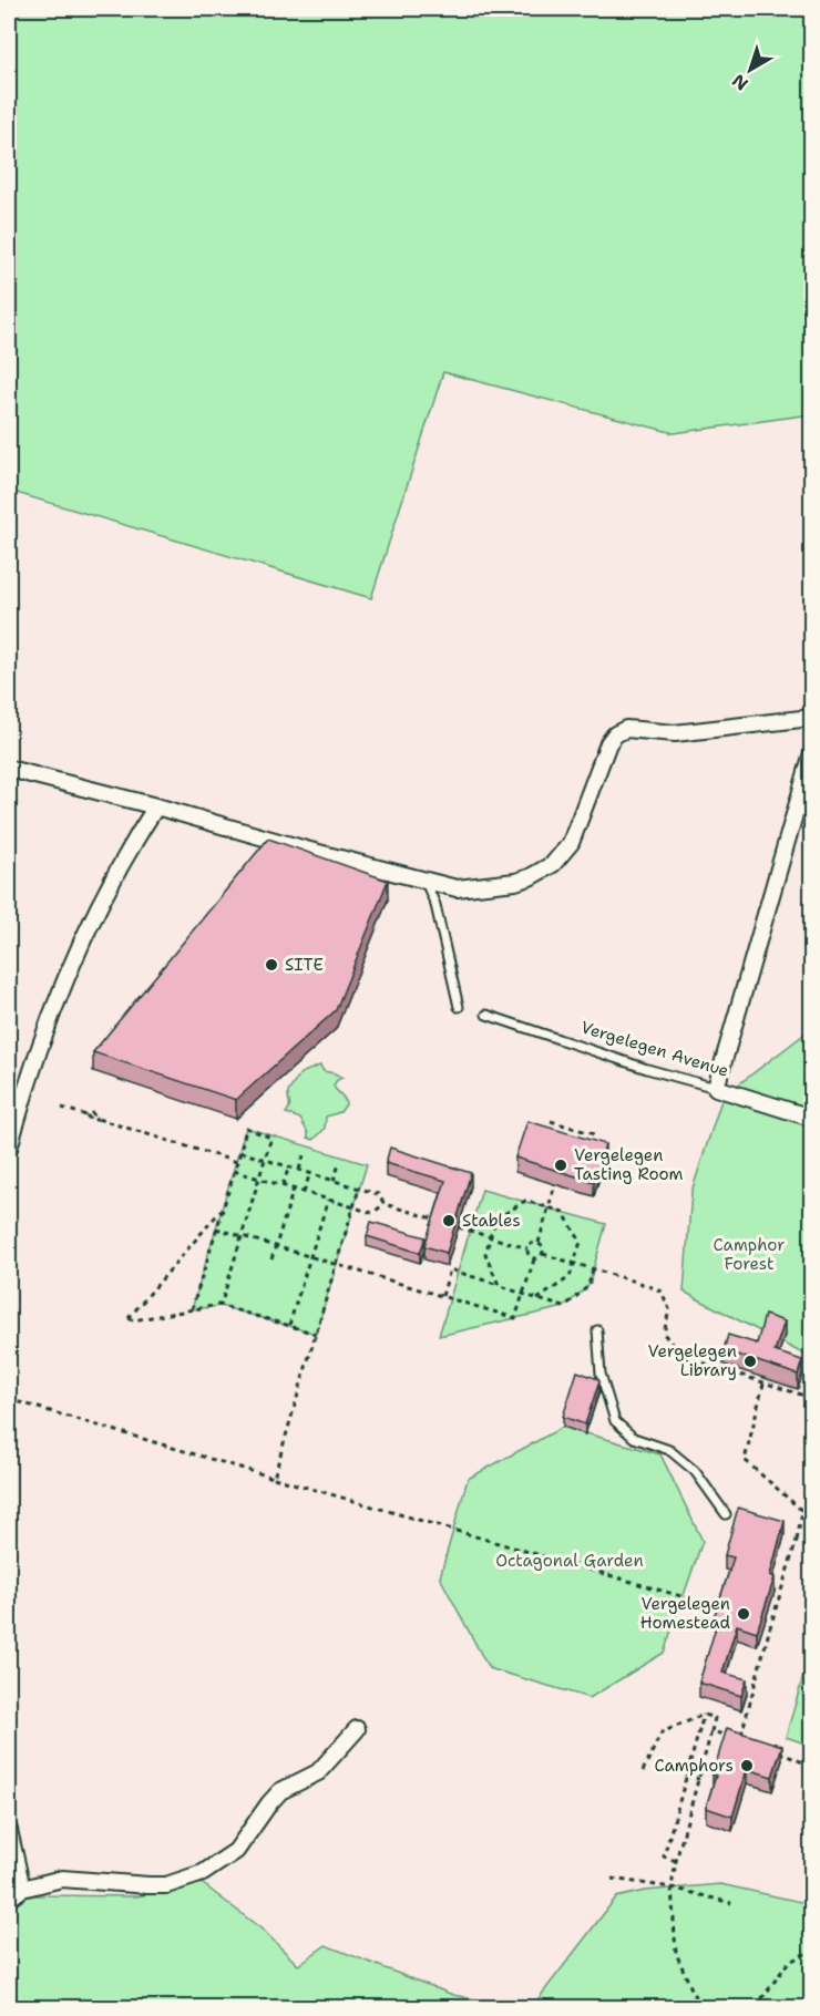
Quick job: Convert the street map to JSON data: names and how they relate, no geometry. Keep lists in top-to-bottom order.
{
  "streets": {
    "street": ["Vergelegen Avenue"]
  },
  "parks": ["Camphor Forest", "Octagonal Garden"],
  "places": [
    "SITE",
    "Vergelegen Tasting Room",
    "Stables",
    "Vergelegen Library",
    "Vergelegen Homestead",
    "Camphors"
  ],
  "north": "bottom left"
}
